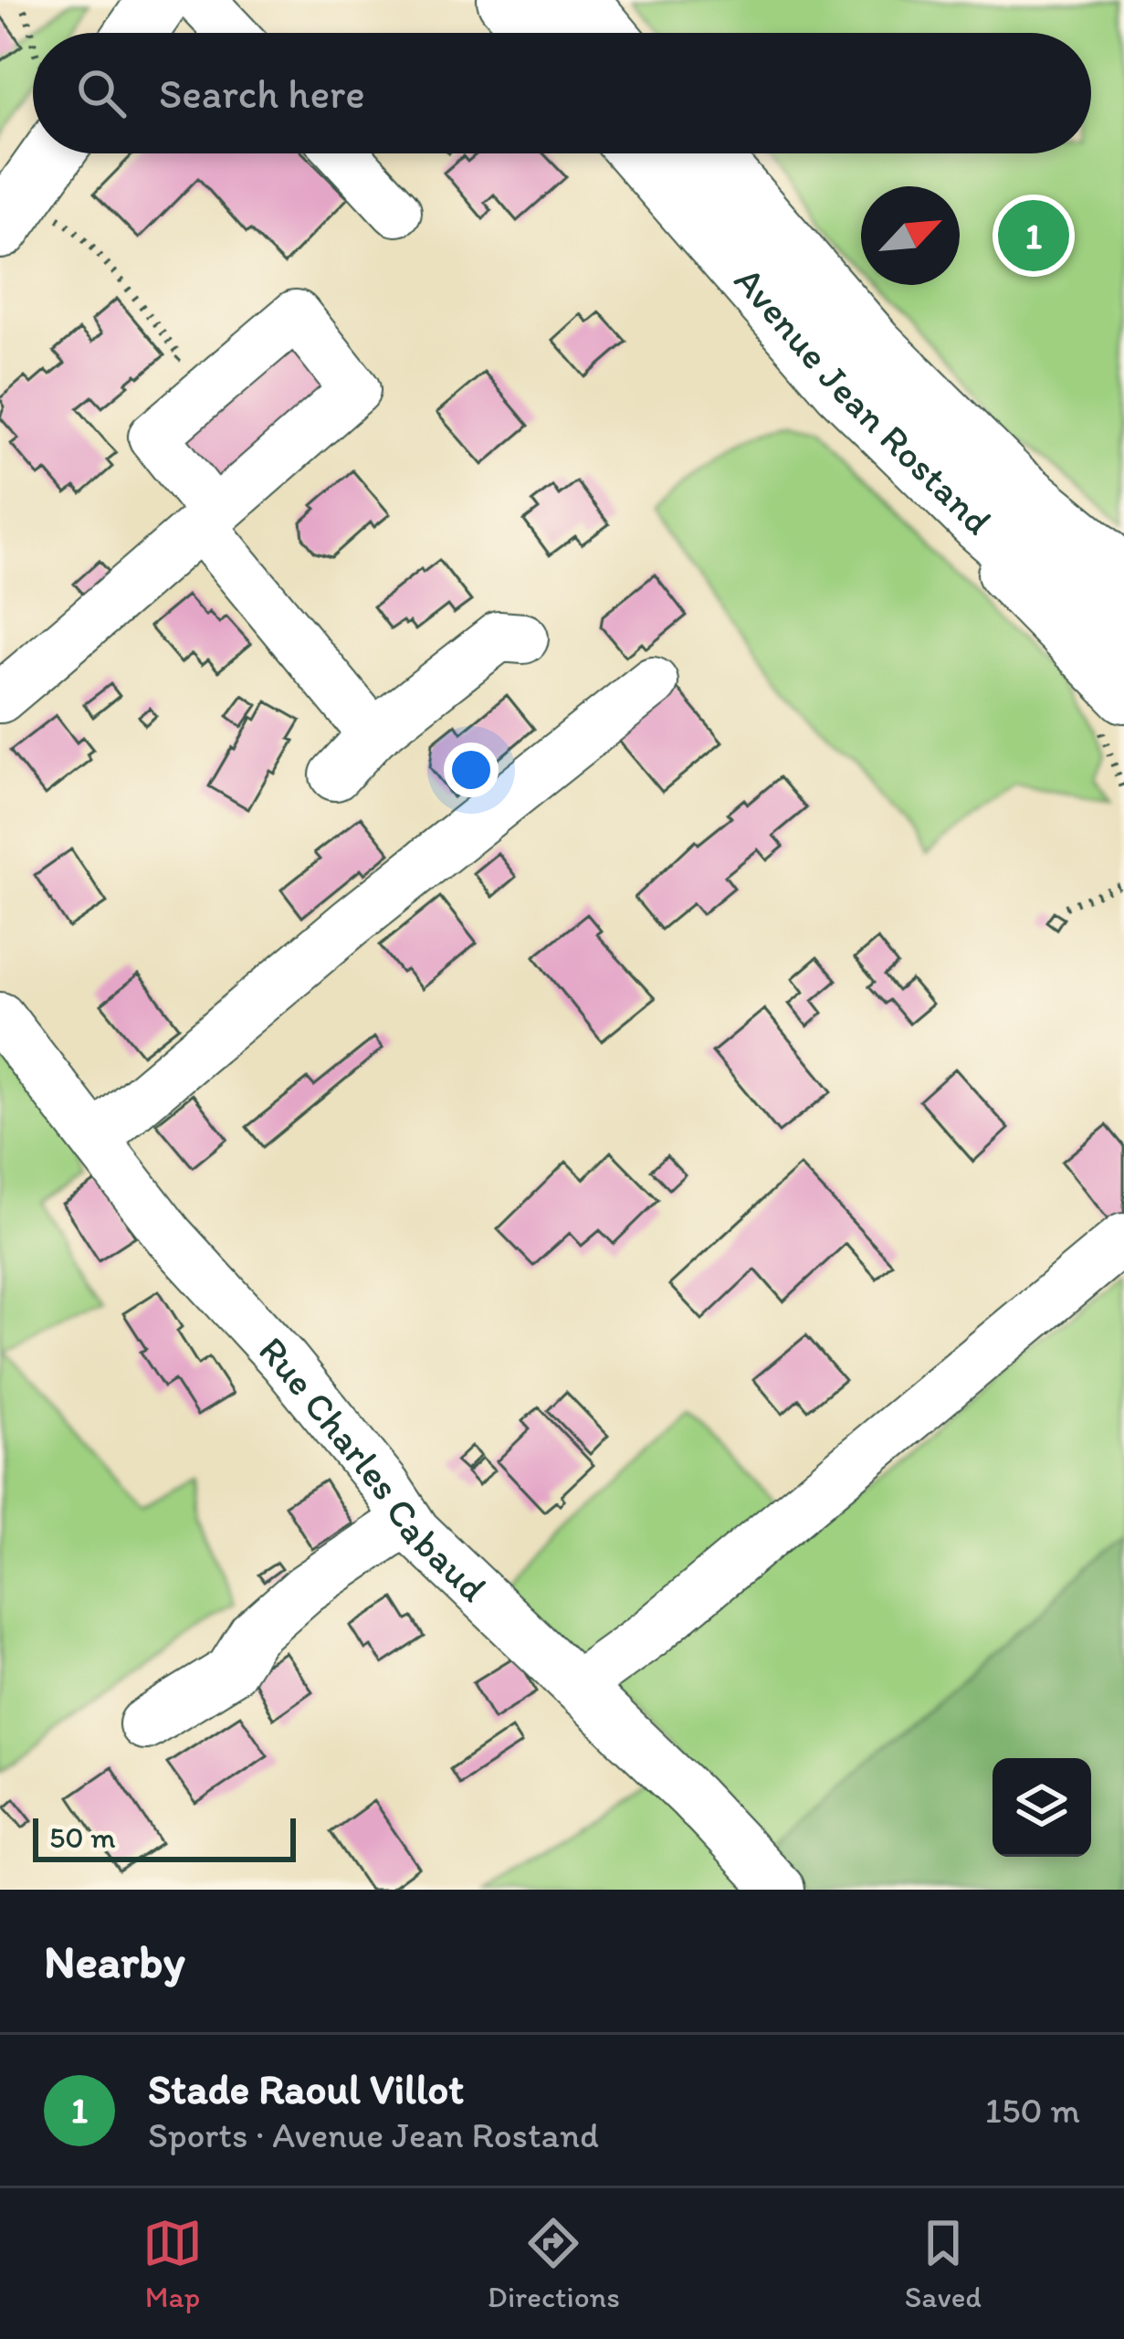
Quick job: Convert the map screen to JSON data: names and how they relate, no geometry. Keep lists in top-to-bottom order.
{
  "streets": {
    "main road": ["Avenue Jean Rostand"],
    "street": ["Rue Charles Cabaud"]
  },
  "scale_bar": "50 m",
  "north": "top right",
  "page": {
    "search": "Search here",
    "pins": "1",
    "scale": "50 m",
    "heading": "Nearby",
    "list": [
      {
        "mark": "1",
        "name": "Stade Raoul Villot",
        "note": "Sports · Avenue Jean Rostand",
        "value": "150 m"
      }
    ],
    "nav": ["Map", "Directions", "Saved"]
  }
}
